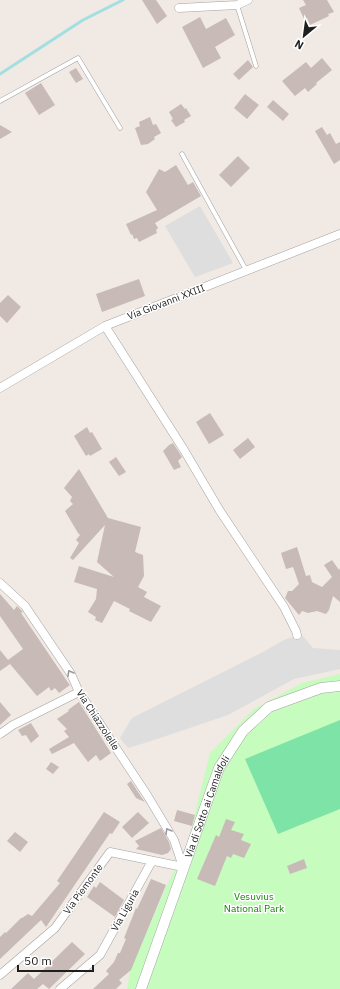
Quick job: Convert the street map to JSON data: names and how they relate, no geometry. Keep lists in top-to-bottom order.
{
  "streets": {
    "street": [
      "Via Giovanni XXIII",
      "Via Chiazzolelle",
      "Via di Sotto ai Camaldoli",
      "Via Piemonte",
      "Via Liguria"
    ]
  },
  "crossings": [
    ["Via Chiazzolelle", "Via di Sotto ai Camaldoli"],
    ["Via Chiazzolelle", "Via Piemonte"],
    ["Via di Sotto ai Camaldoli", "Via Piemonte"],
    ["Via Piemonte", "Via Liguria"]
  ],
  "one_way": ["Via Chiazzolelle"],
  "parks": ["Vesuvius National Park"],
  "scale_bar": "50 m",
  "north": "bottom left"
}
